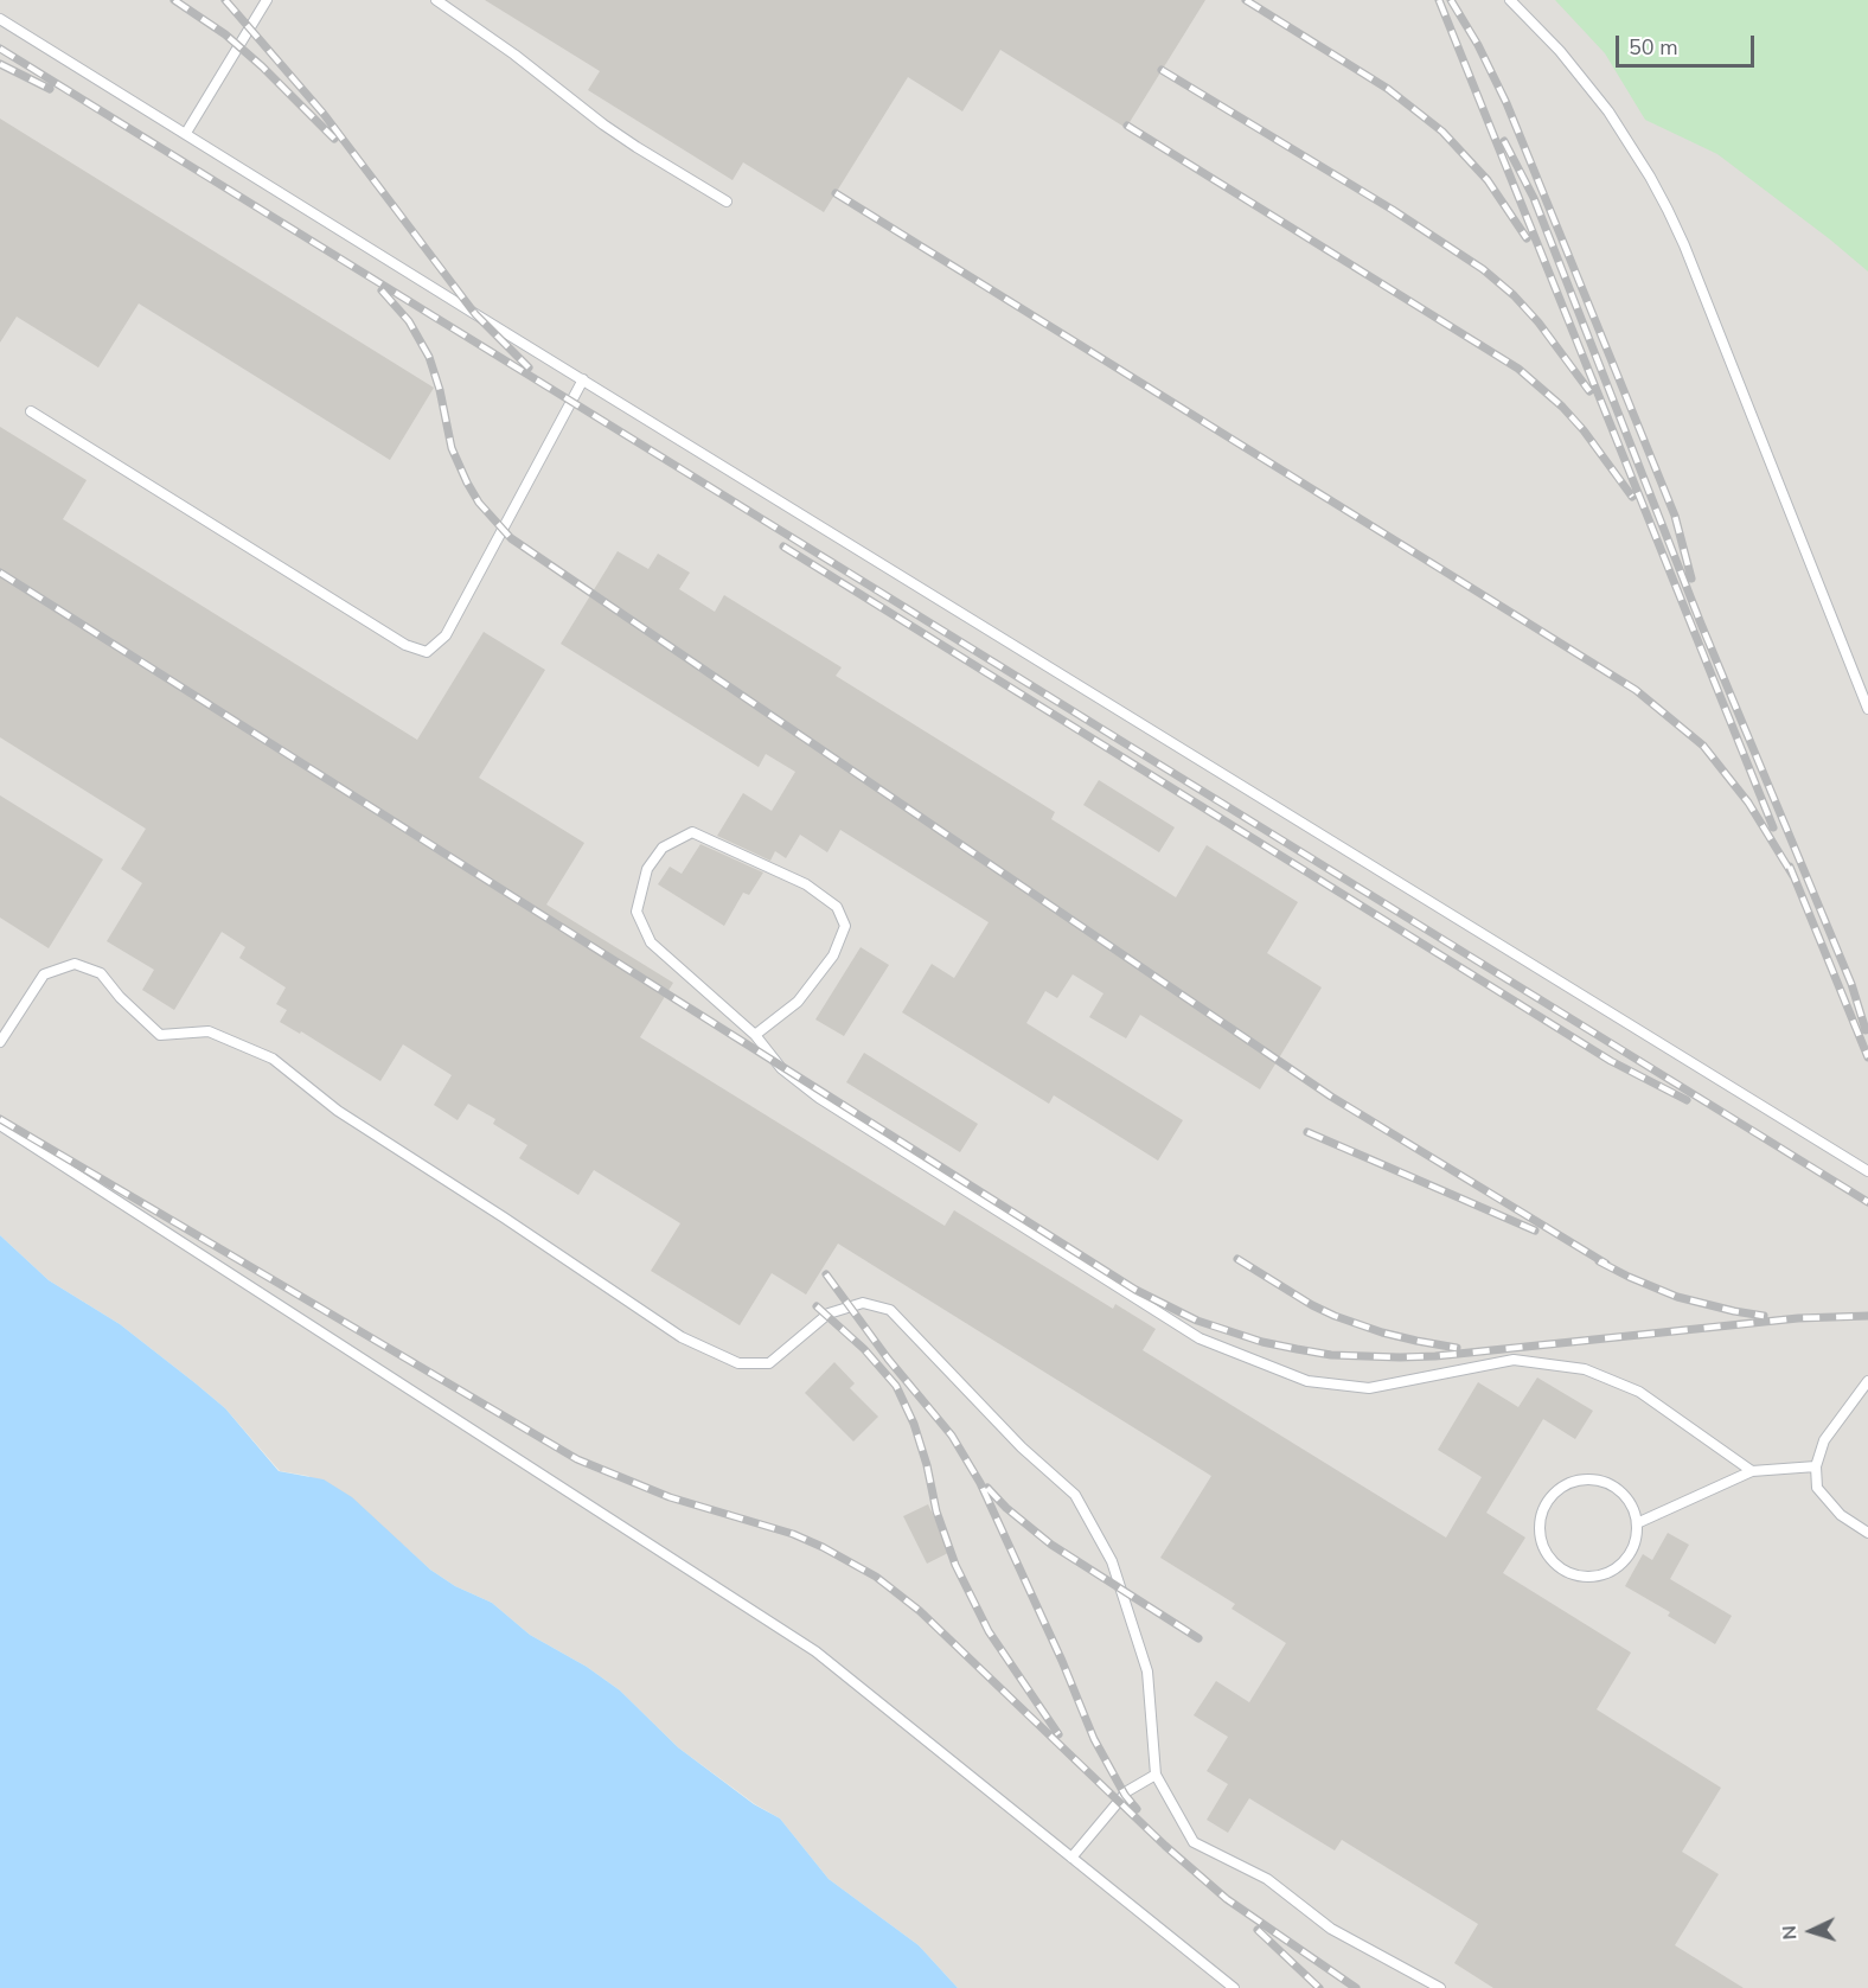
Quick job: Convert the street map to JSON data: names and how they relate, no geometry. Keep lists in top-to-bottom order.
{
  "scale_bar": "50 m",
  "north": "left"
}
